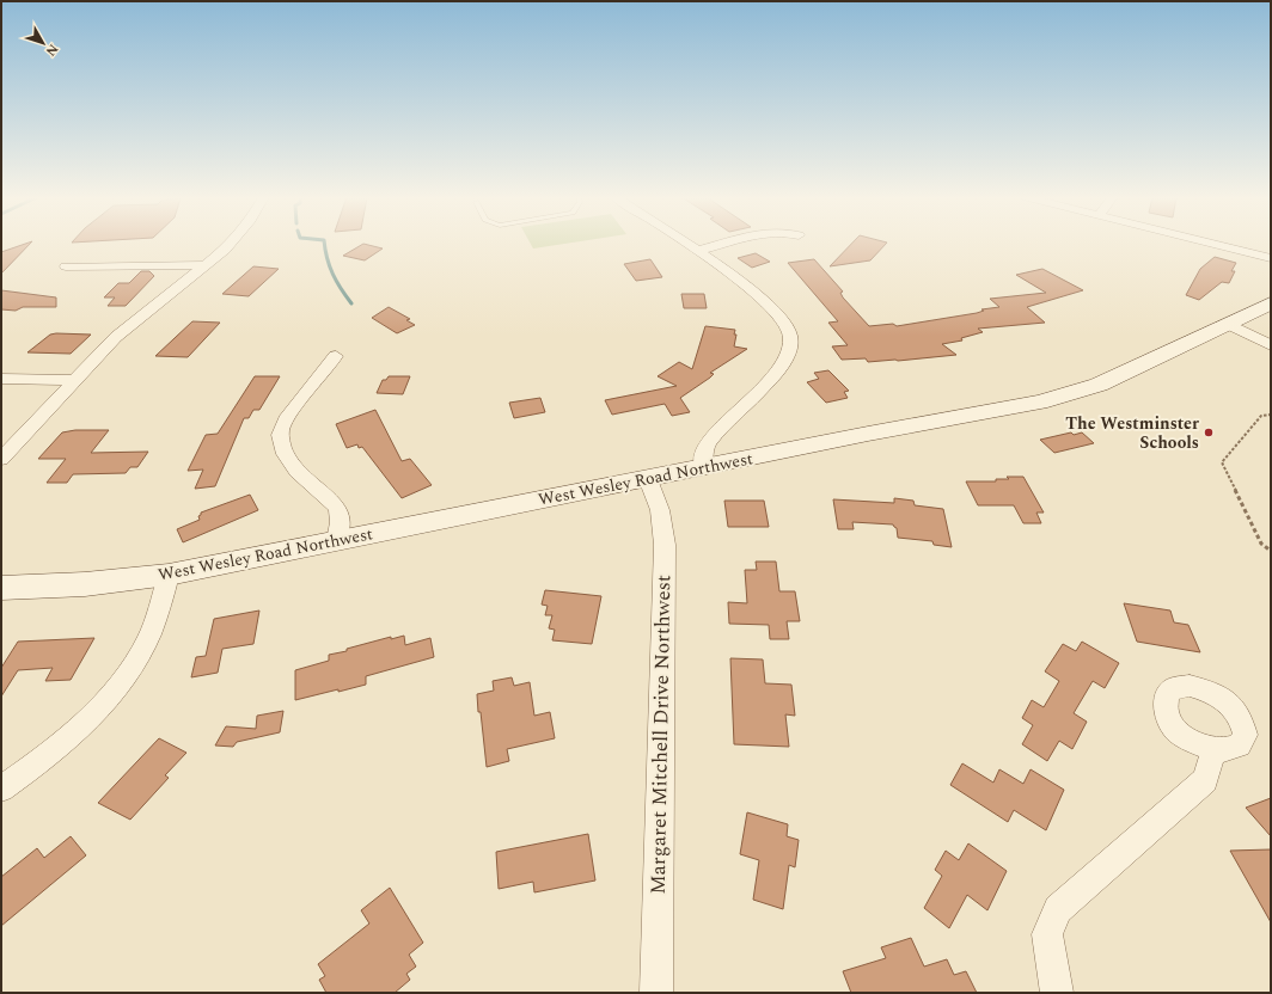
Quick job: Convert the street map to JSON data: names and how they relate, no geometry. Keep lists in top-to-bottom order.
{
  "streets": {
    "street": ["West Wesley Road Northwest", "Margaret Mitchell Drive Northwest"]
  },
  "crossings": [
    ["West Wesley Road Northwest", "Margaret Mitchell Drive Northwest"]
  ],
  "places": ["The Westminster Schools"],
  "north": "bottom right"
}
